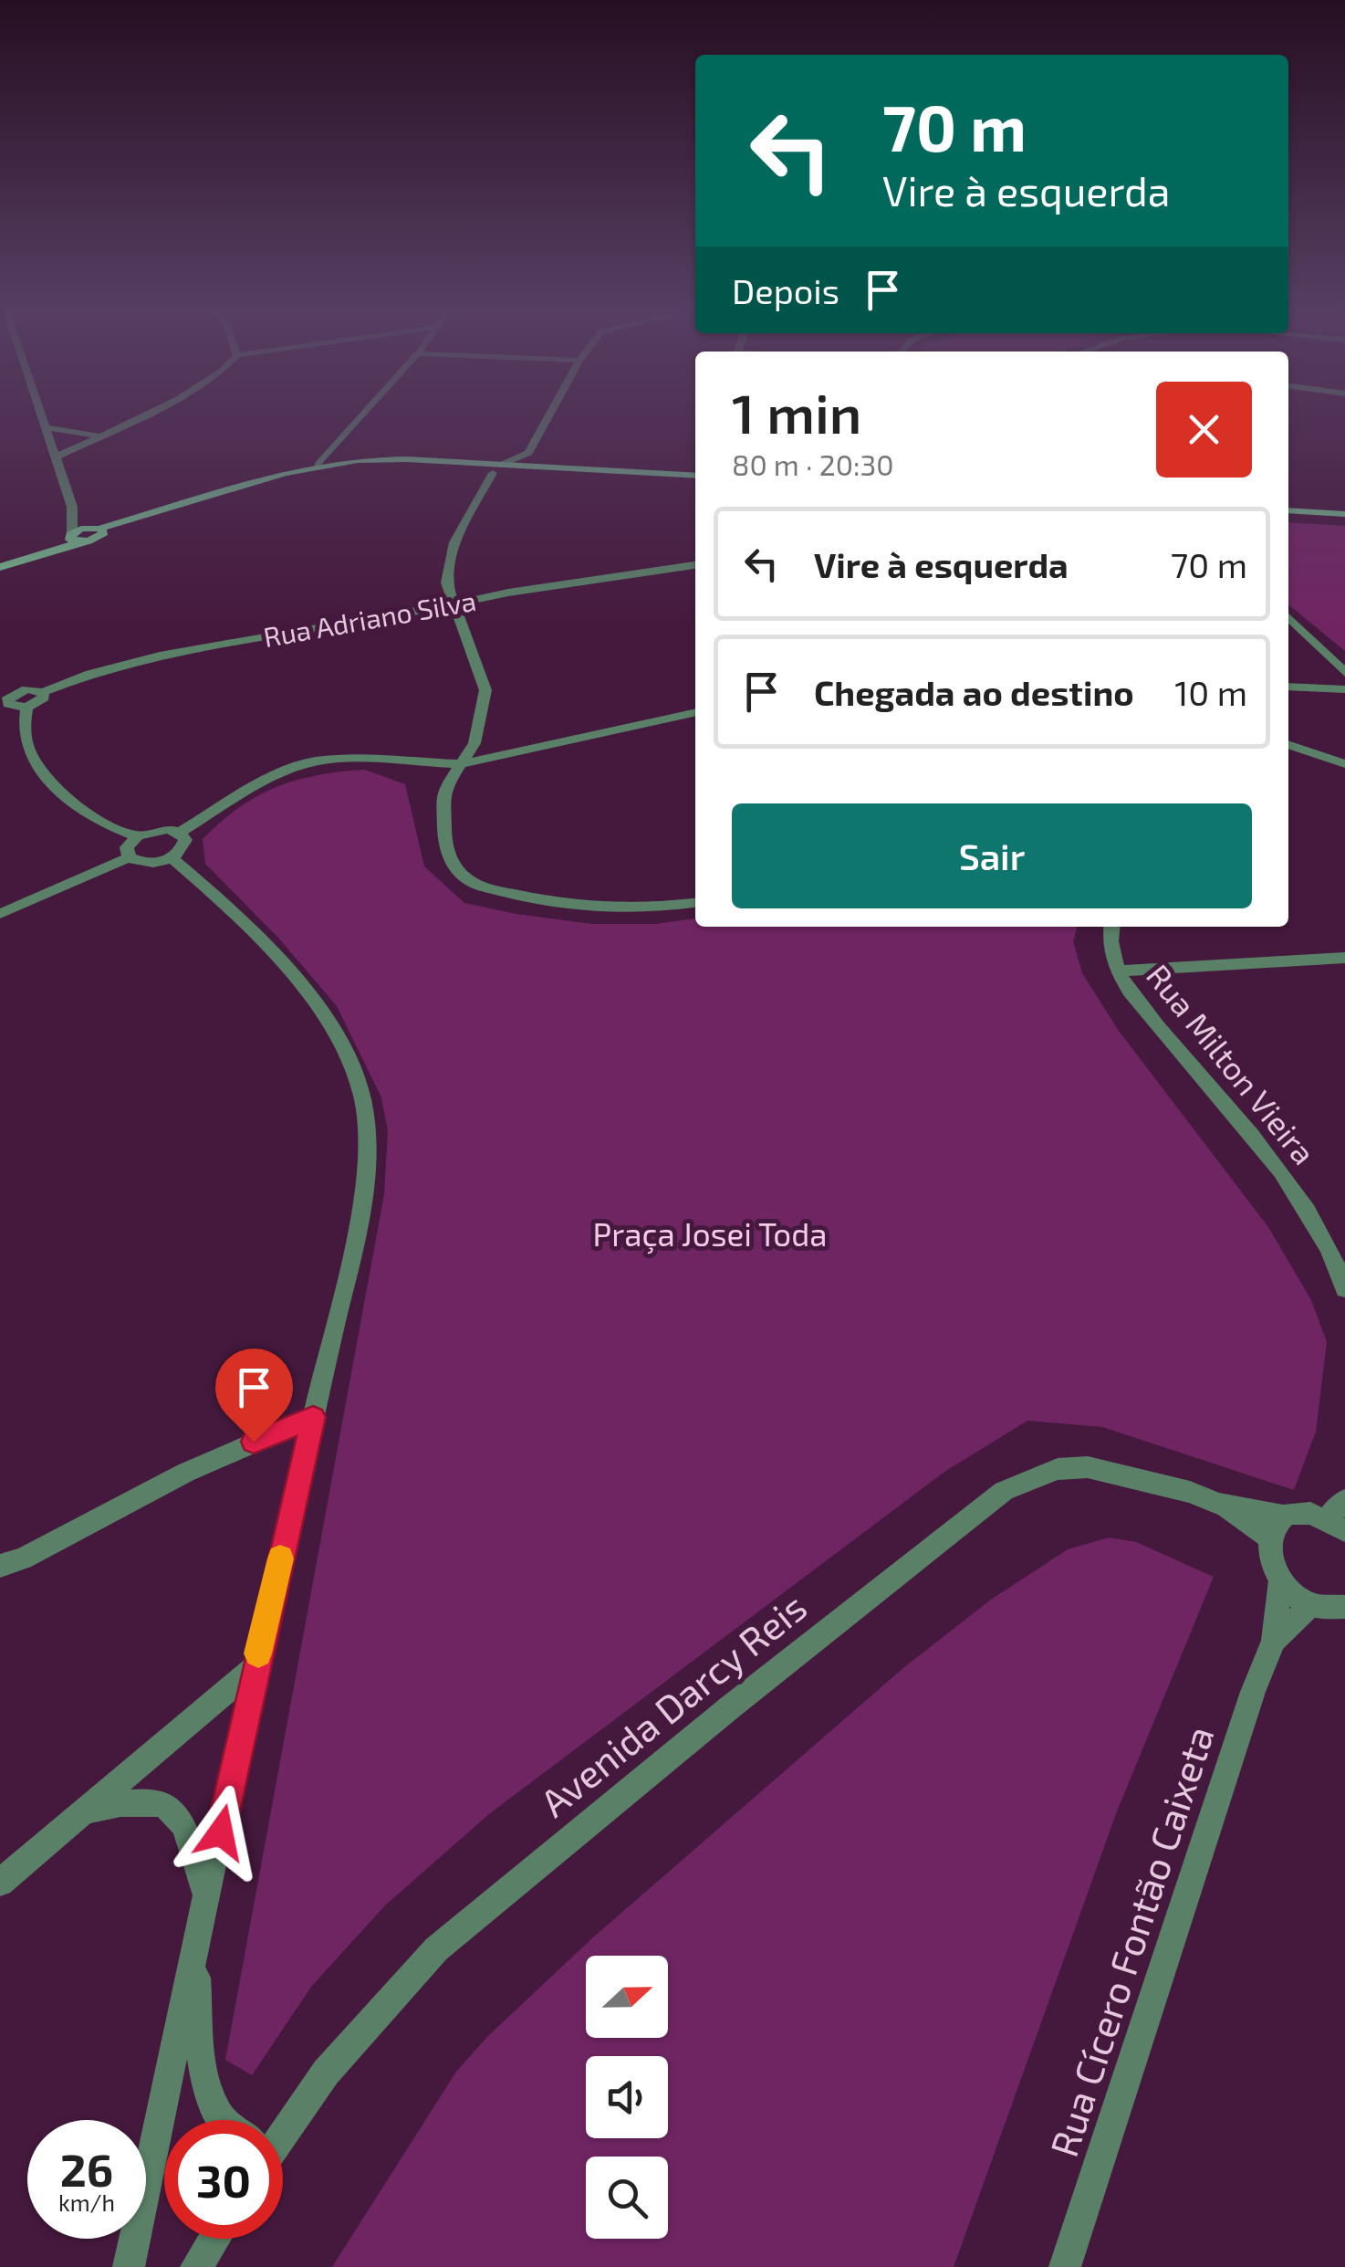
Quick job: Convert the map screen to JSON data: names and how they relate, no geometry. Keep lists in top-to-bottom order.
{
  "streets": {
    "street": [
      "Rua Adriano Silva",
      "Rua Milton Vieira",
      "Avenida Darcy Reis",
      "Rua Cícero Fontão Caixeta"
    ]
  },
  "parks": ["Praça Josei Toda"],
  "north": "right",
  "page": {
    "turn": ["70 m", "Vire à esquerda"],
    "then": "Depois",
    "heading": ["1 min", "80 m · 20:30"],
    "list": [
      {
        "name": "Vire à esquerda",
        "value": "70 m"
      },
      {
        "name": "Chegada ao destino",
        "value": "10 m"
      }
    ],
    "buttons": "Sair",
    "speed": "26 km/h",
    "limit": "30"
  }
}
